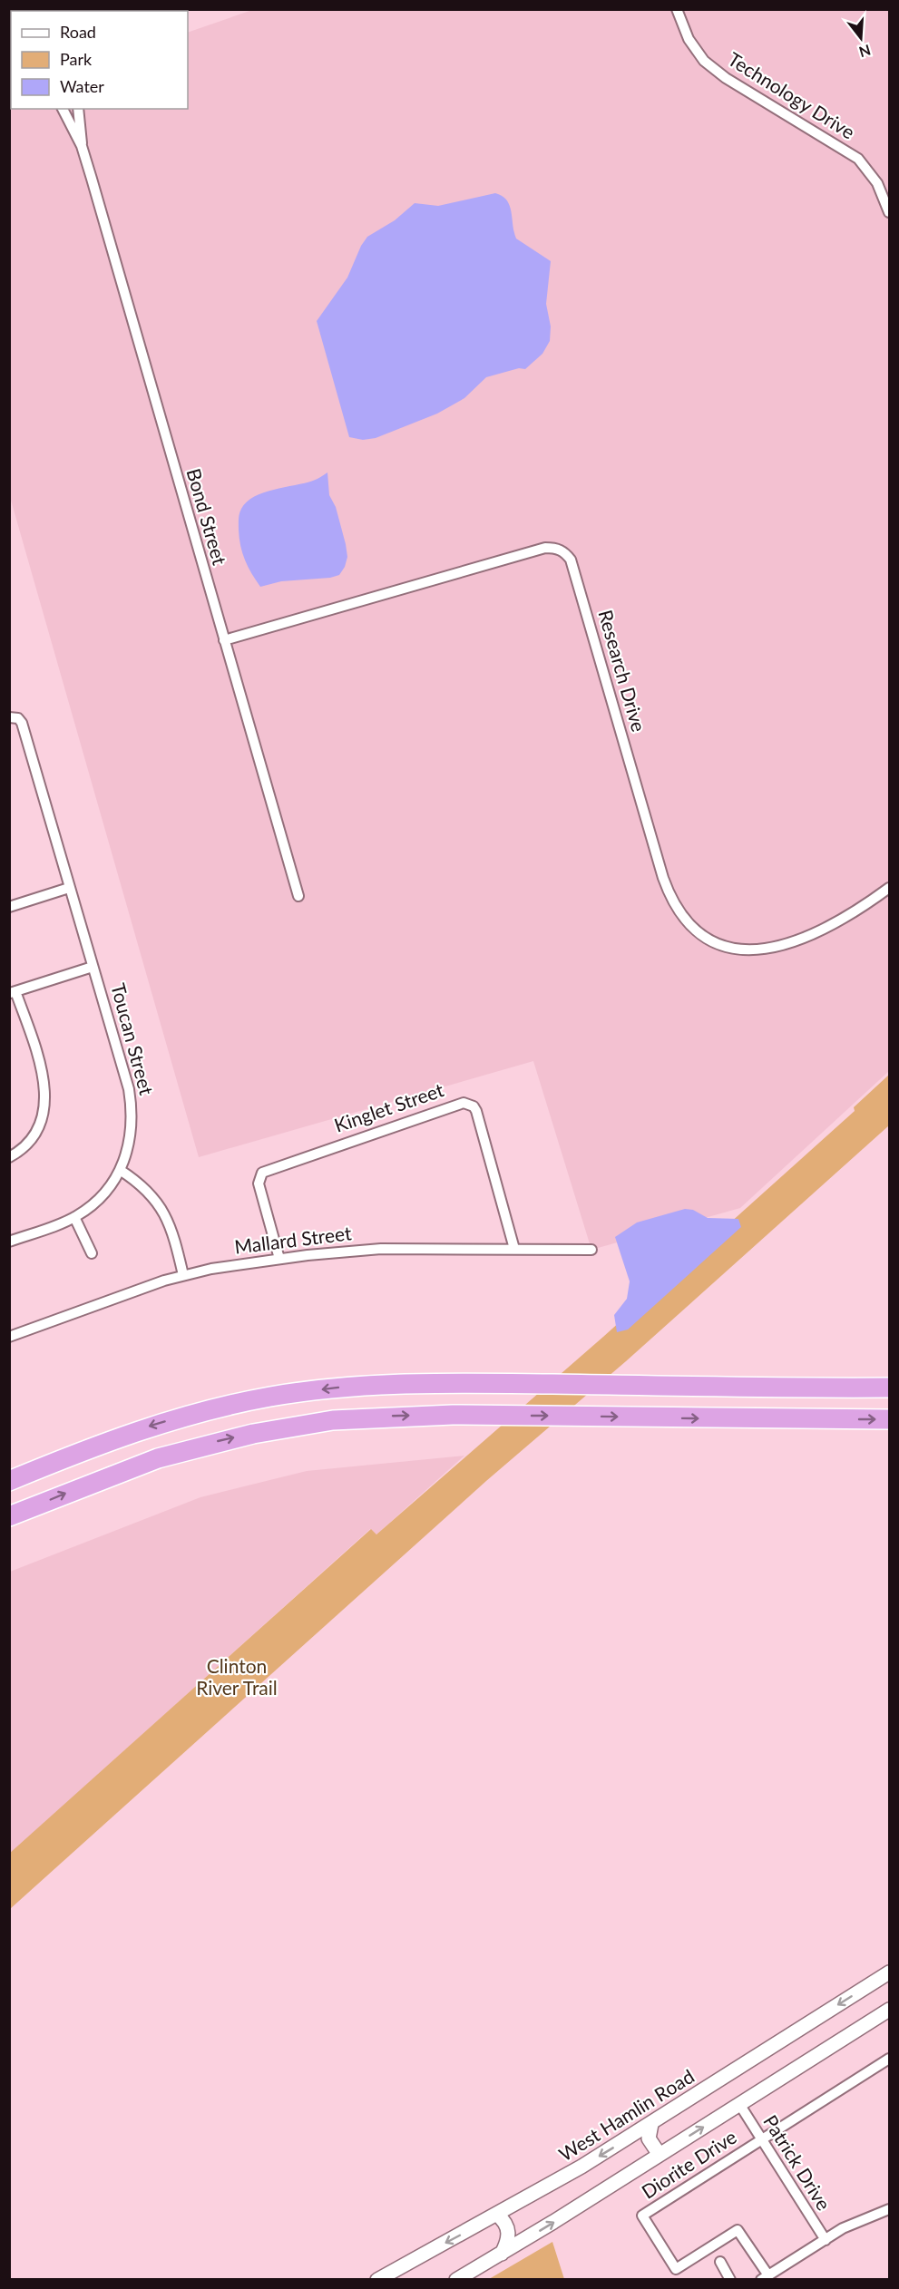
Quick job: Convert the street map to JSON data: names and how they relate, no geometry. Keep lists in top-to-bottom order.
{
  "streets": {
    "main road": ["West Hamlin Road"],
    "street": [
      "Technology Drive",
      "Bond Street",
      "Research Drive",
      "Toucan Street",
      "Kinglet Street",
      "Mallard Street",
      "Patrick Drive",
      "Diorite Drive"
    ]
  },
  "crossings": [
    ["Bond Street", "Research Drive"],
    ["Kinglet Street", "Mallard Street"],
    ["Patrick Drive", "Diorite Drive"]
  ],
  "parks": ["Clinton River Trail"],
  "legend": ["Road", "Park", "Water"],
  "north": "bottom"
}
